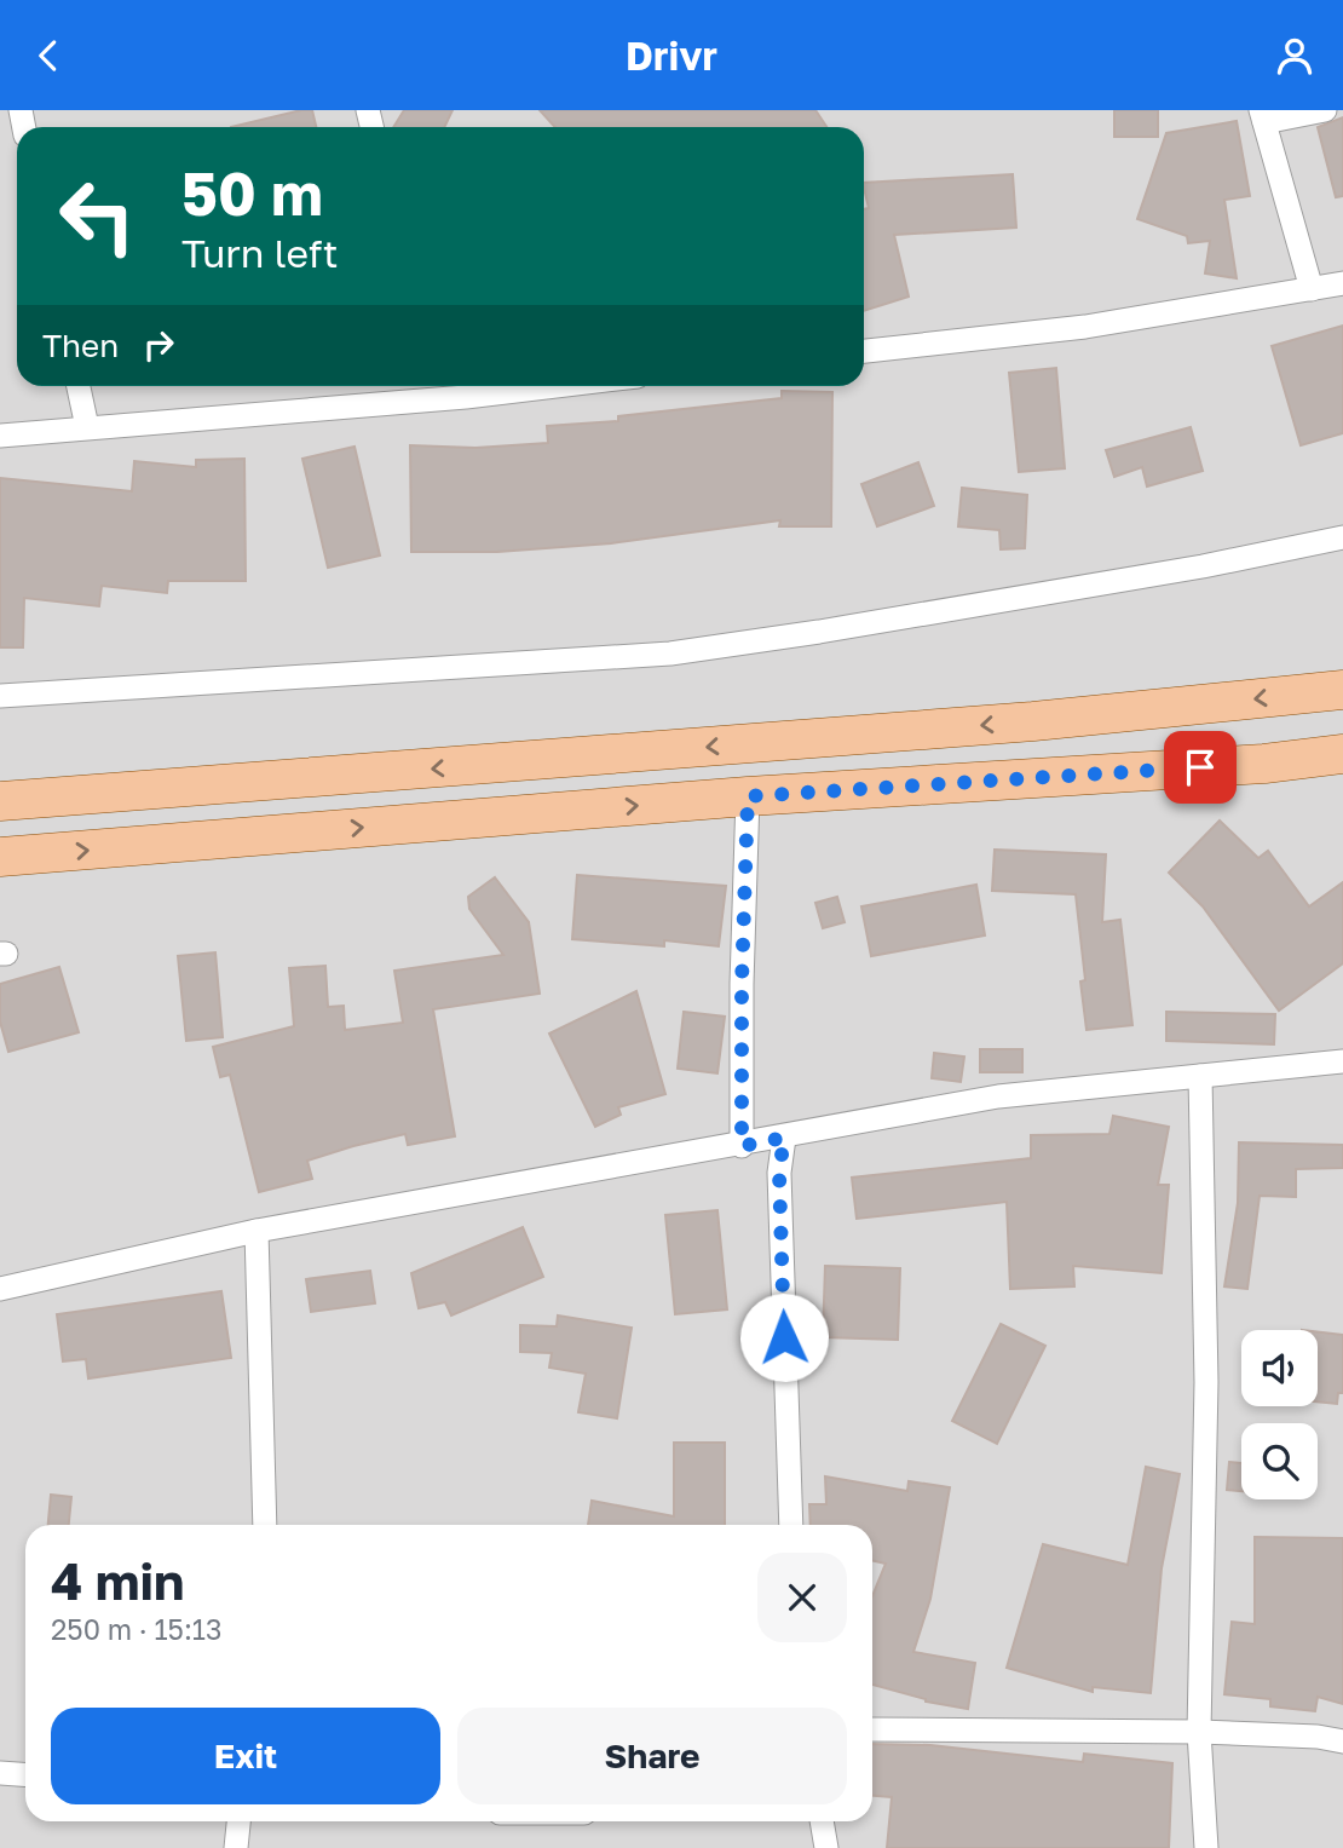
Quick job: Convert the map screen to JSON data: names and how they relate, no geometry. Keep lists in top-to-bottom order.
{
  "page": {
    "header": "Drivr",
    "turn": ["50 m", "Turn left"],
    "then": "Then",
    "heading": ["4 min", "250 m · 15:13"],
    "buttons": ["Exit", "Share"]
  }
}
